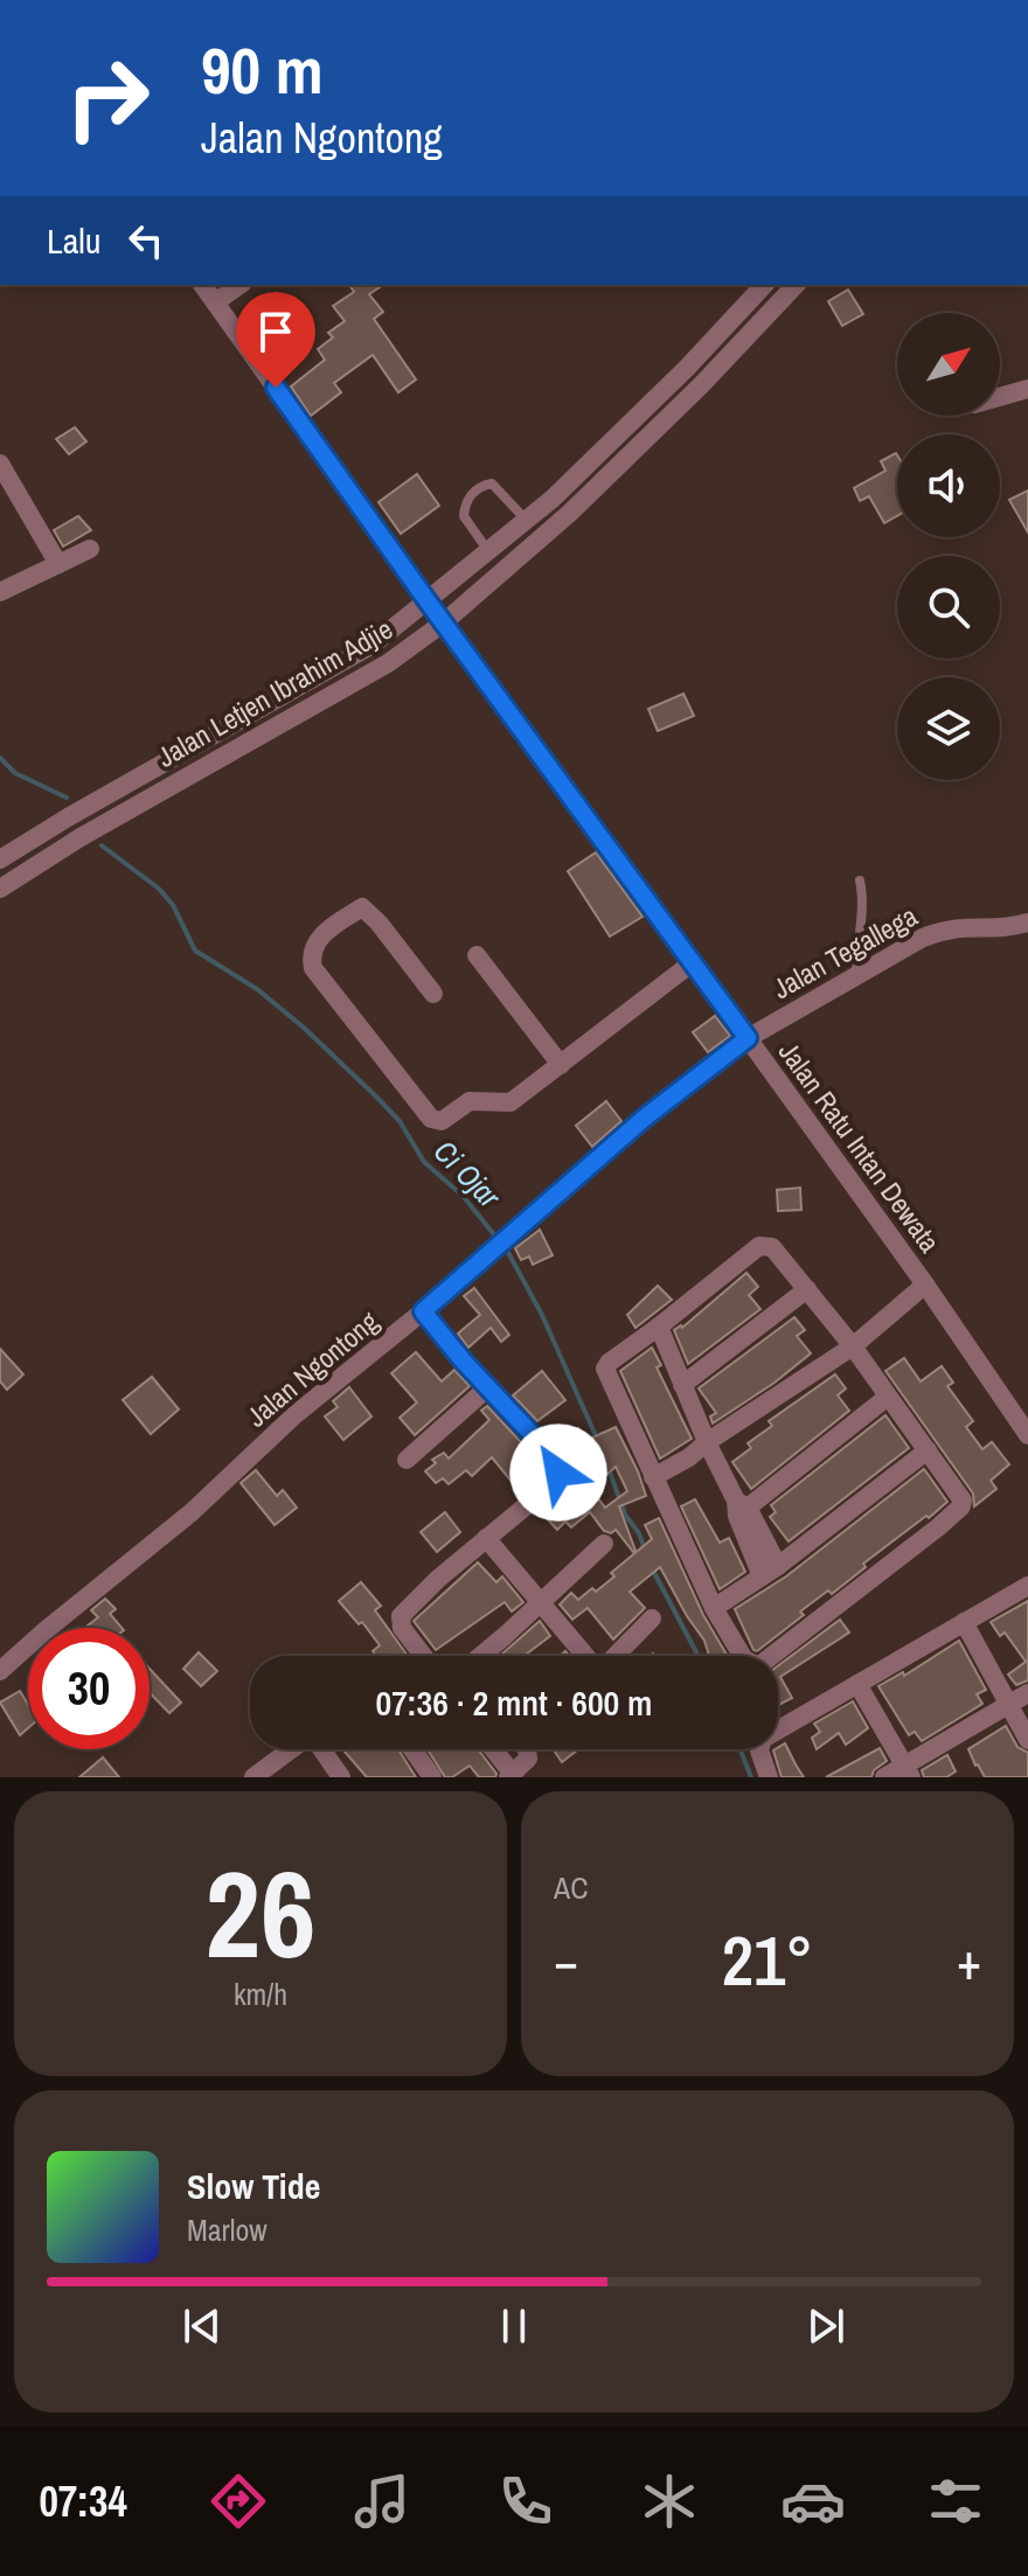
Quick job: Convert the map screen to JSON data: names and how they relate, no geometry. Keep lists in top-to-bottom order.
{
  "streets": {
    "street": [
      "Jalan Letjen Ibrahim Adjie",
      "Jalan Tegallega",
      "Jalan Ratu Intan Dewata",
      "Jalan Ngontong"
    ]
  },
  "crossings": [
    ["Jalan Letjen Ibrahim Adjie", "Jalan Ratu Intan Dewata"],
    ["Jalan Tegallega", "Jalan Ratu Intan Dewata"],
    ["Jalan Tegallega", "Jalan Ngontong"],
    ["Jalan Ratu Intan Dewata", "Jalan Ngontong"]
  ],
  "water": ["Ci Ojar"],
  "north": "top right",
  "page": {
    "turn": ["90 m", "Jalan Ngontong"],
    "then": "Lalu",
    "limit": "30",
    "trip": "07:36 · 2 mnt · 600 m",
    "tile": [
      ["26", "km/h"],
      "AC"
    ],
    "heat": ["−", "21°", "+"],
    "song": ["Slow Tide", "Marlow"],
    "tabs": "07:34"
  }
}
